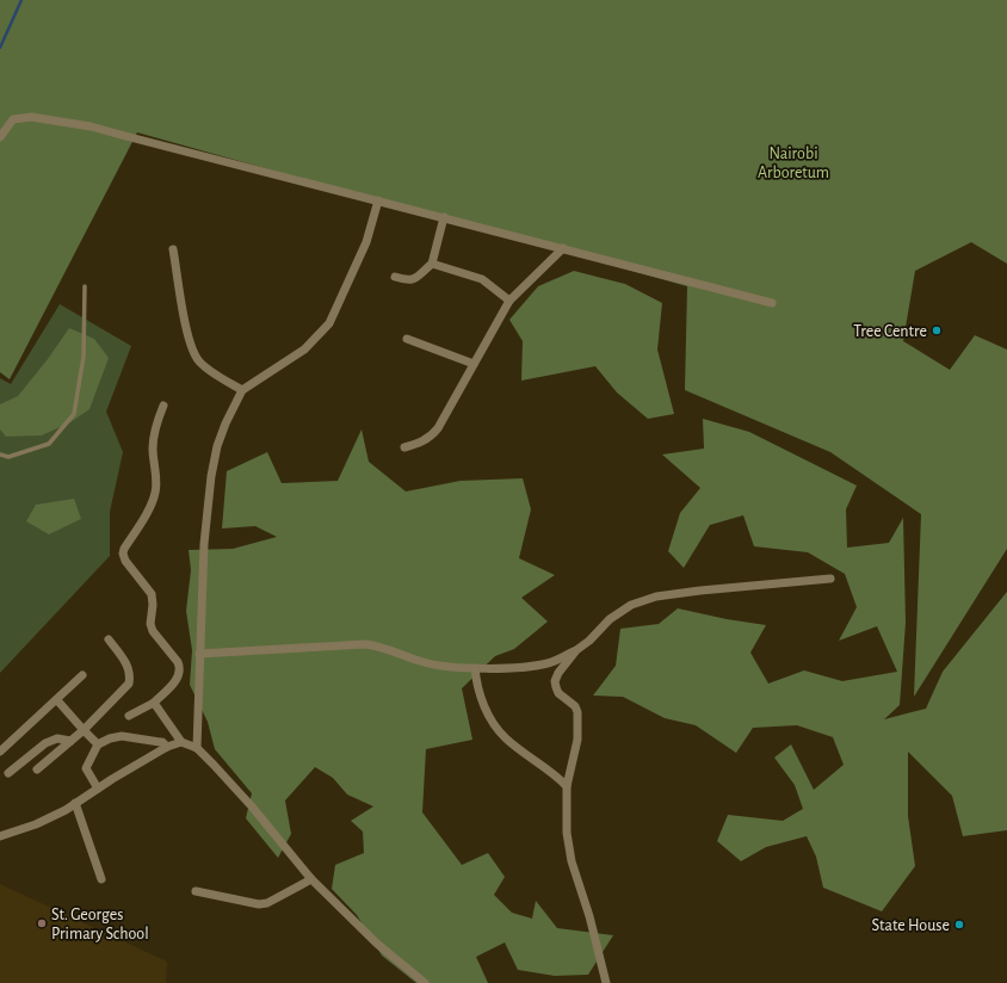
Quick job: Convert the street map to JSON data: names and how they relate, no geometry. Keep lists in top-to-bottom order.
{
  "parks": ["Nairobi Arboretum"],
  "places": ["Tree Centre", "St. Georges Primary School", "State House"]
}
